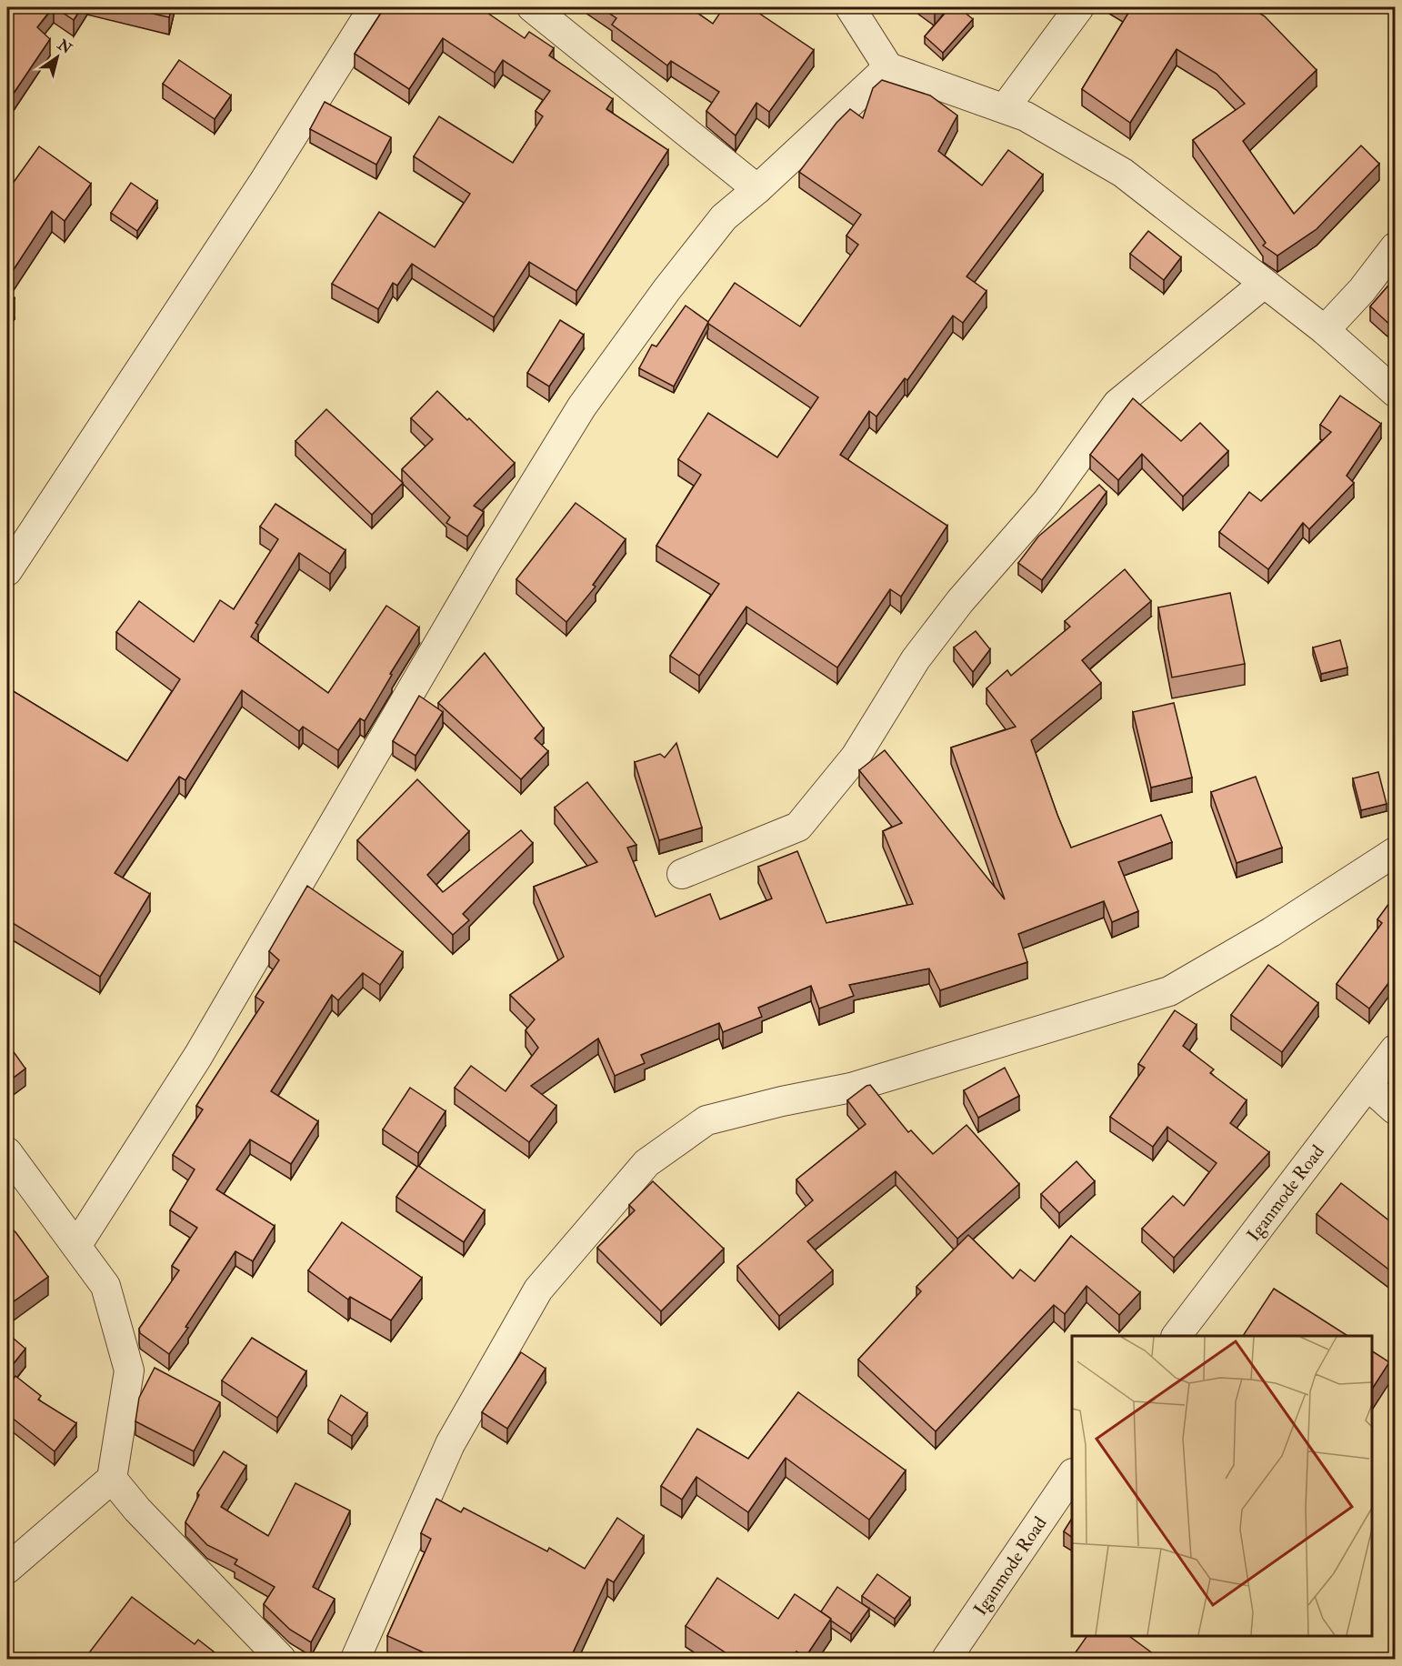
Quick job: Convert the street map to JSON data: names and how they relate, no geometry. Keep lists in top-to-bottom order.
{
  "streets": {
    "street": ["Iganmode Road"]
  },
  "north": "top right"
}
